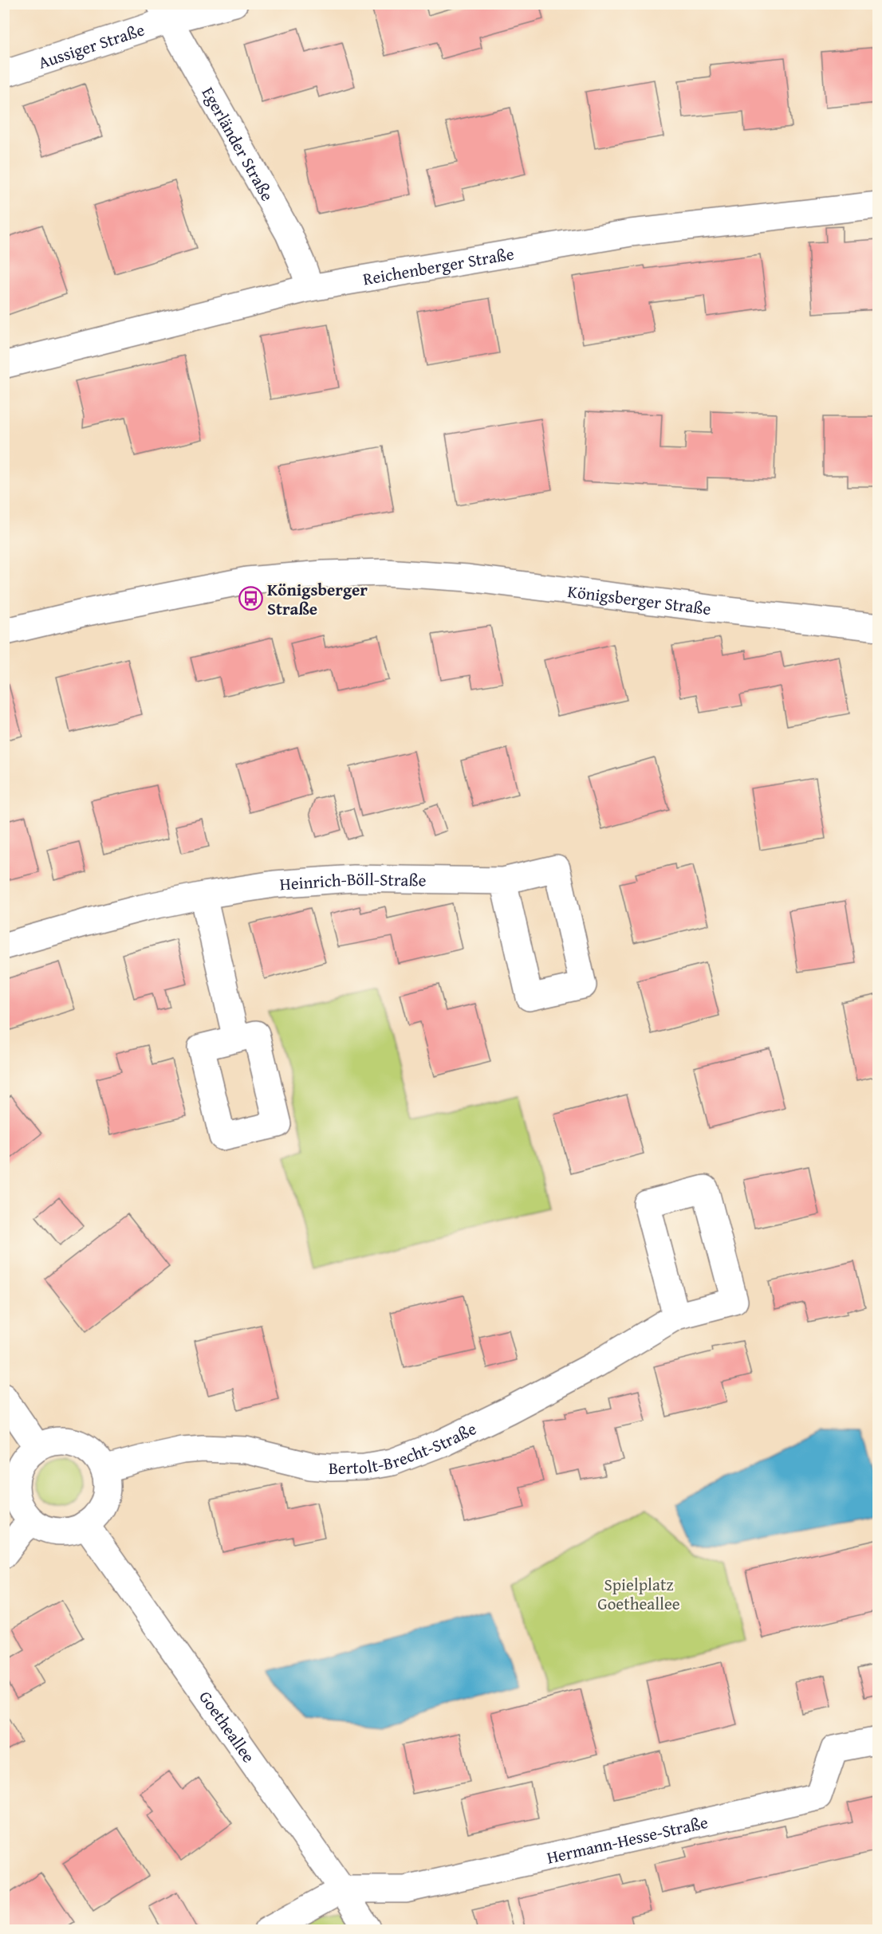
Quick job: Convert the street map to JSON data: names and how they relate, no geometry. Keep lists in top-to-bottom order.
{
  "streets": {
    "street": [
      "Aussiger Straße",
      "Egerländer Straße",
      "Reichenberger Straße",
      "Königsberger Straße",
      "Heinrich-Böll-Straße",
      "Bertolt-Brecht-Straße",
      "Goetheallee",
      "Hermann-Hesse-Straße"
    ]
  },
  "crossings": [
    ["Aussiger Straße", "Egerländer Straße"],
    ["Egerländer Straße", "Reichenberger Straße"],
    ["Bertolt-Brecht-Straße", "Goetheallee"],
    ["Goetheallee", "Hermann-Hesse-Straße"]
  ],
  "parks": ["Spielplatz Goetheallee"],
  "places": {
    "bus stop": ["Königsberger Straße"]
  }
}
